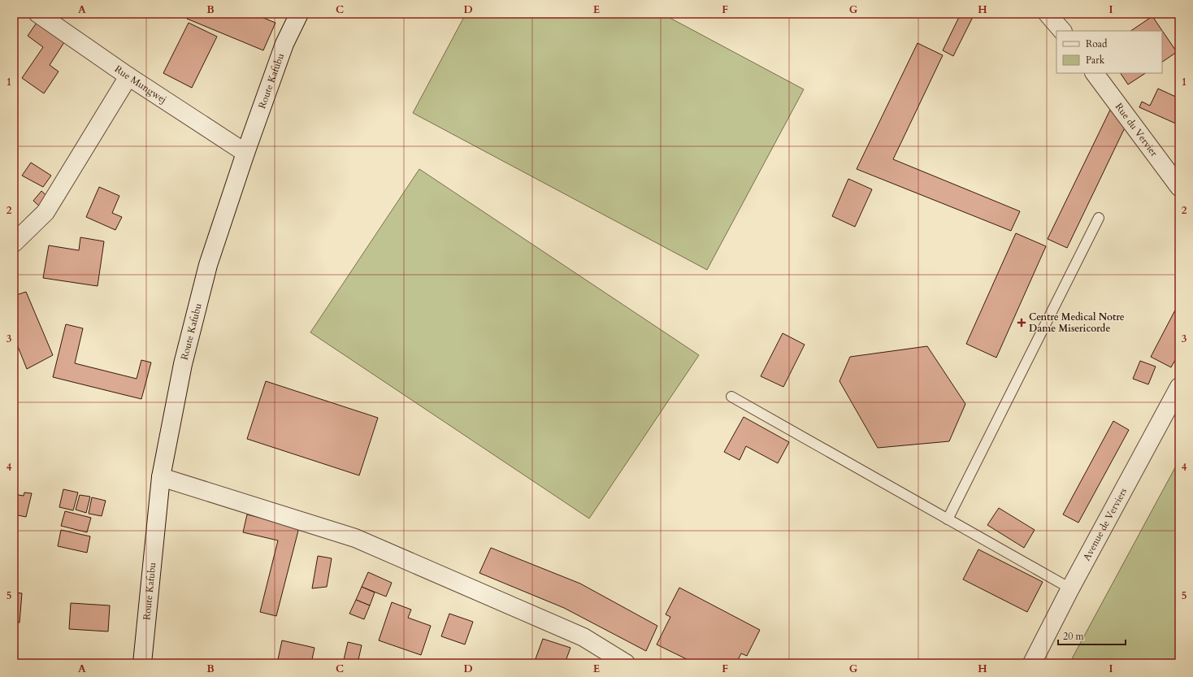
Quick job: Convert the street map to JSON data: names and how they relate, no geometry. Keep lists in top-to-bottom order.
{
  "streets": {
    "street": [
      "Route Kafubu",
      "Rue Mungwej",
      "Rue du Vervier",
      "Avenue de Verviers"
    ]
  },
  "crossings": [
    ["Route Kafubu", "Rue Mungwej"]
  ],
  "places": {
    "health": ["Centre Medical Notre Dame Misericorde"]
  },
  "legend": ["Road", "Park"],
  "scale_bar": "20 m",
  "grid": {
    "columns": [
      "A",
      "B",
      "C",
      "D",
      "E",
      "F",
      "G",
      "H",
      "I"
    ],
    "rows": [
      "1",
      "2",
      "3",
      "4",
      "5"
    ]
  }
}
